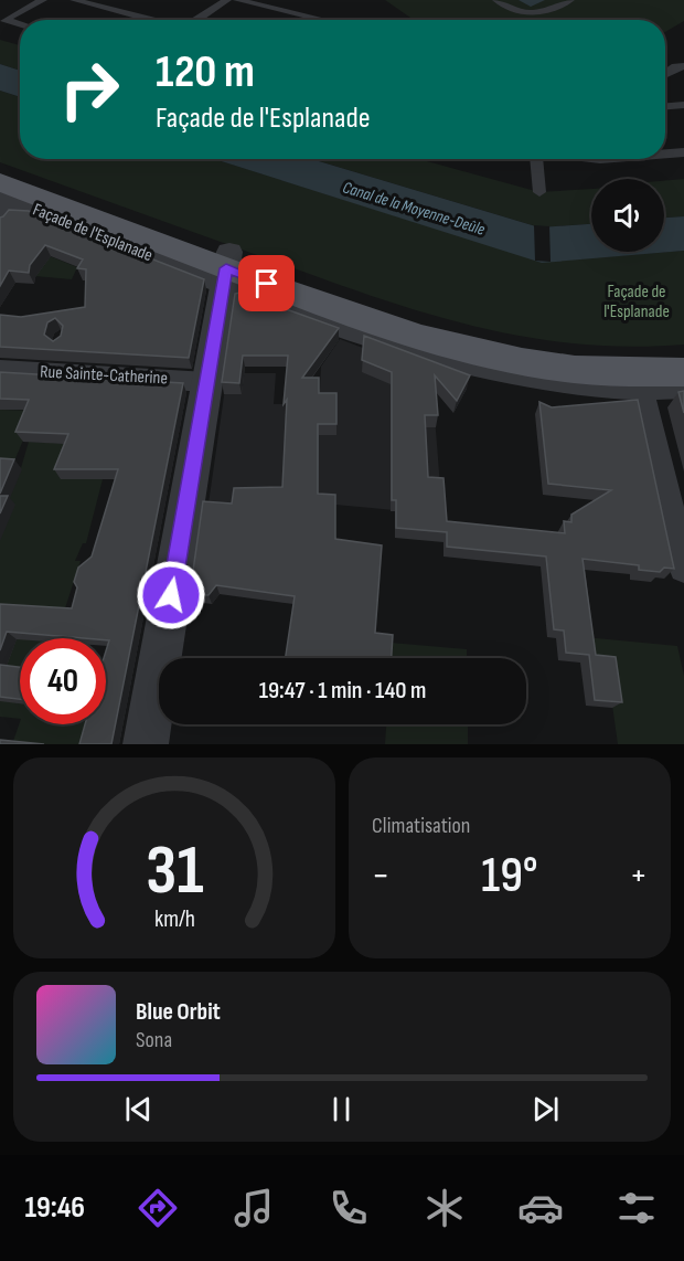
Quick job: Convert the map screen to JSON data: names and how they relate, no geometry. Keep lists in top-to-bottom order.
{
  "streets": {
    "main road": ["Façade de l'Esplanade"],
    "street": ["Rue Sainte-Catherine"]
  },
  "water": ["Canal de la Moyenne-Deûle"],
  "parks": ["Façade de l'Esplanade"],
  "page": {
    "turn": ["120 m", "Façade de l'Esplanade"],
    "limit": "40",
    "trip": "19:47 · 1 min · 140 m",
    "tile": "Climatisation",
    "heat": ["−", "19°", "+"],
    "song": ["Blue Orbit", "Sona"],
    "tabs": "19:46",
    "gauge": ["31", "km/h"]
  }
}
